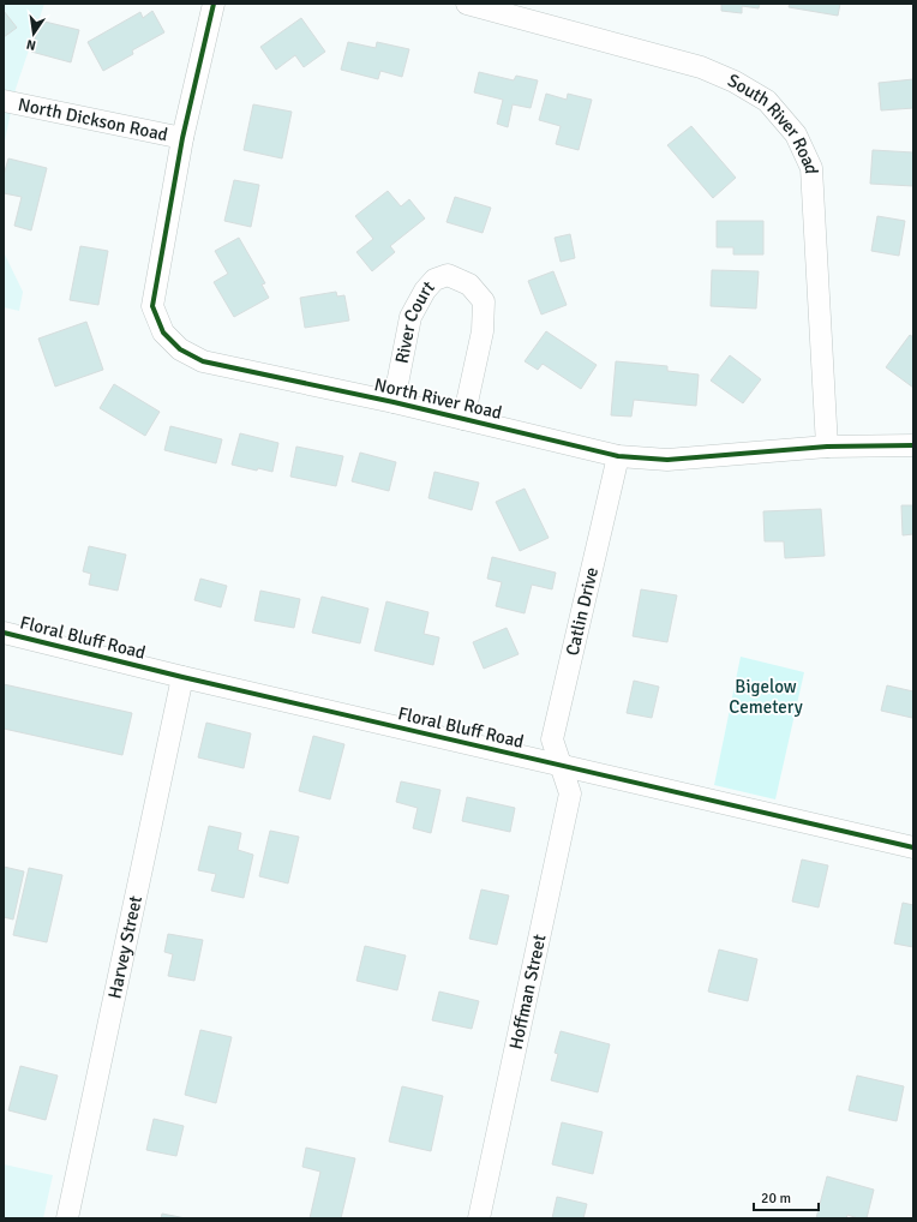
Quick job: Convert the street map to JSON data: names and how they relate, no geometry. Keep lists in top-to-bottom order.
{
  "streets": {
    "street": [
      "North Dickson Road",
      "South River Road",
      "River Court",
      "North River Road",
      "Catlin Drive",
      "Floral Bluff Road",
      "Harvey Street",
      "Hoffman Street"
    ]
  },
  "crossings": [
    ["North Dickson Road", "North River Road"],
    ["South River Road", "North River Road"],
    ["River Court", "North River Road"],
    ["North River Road", "Catlin Drive"],
    ["Catlin Drive", "Floral Bluff Road"],
    ["Catlin Drive", "Hoffman Street"],
    ["Floral Bluff Road", "Harvey Street"],
    ["Floral Bluff Road", "Hoffman Street"]
  ],
  "parks": ["Bigelow Cemetery"],
  "scale_bar": "20 m",
  "north": "bottom"
}
